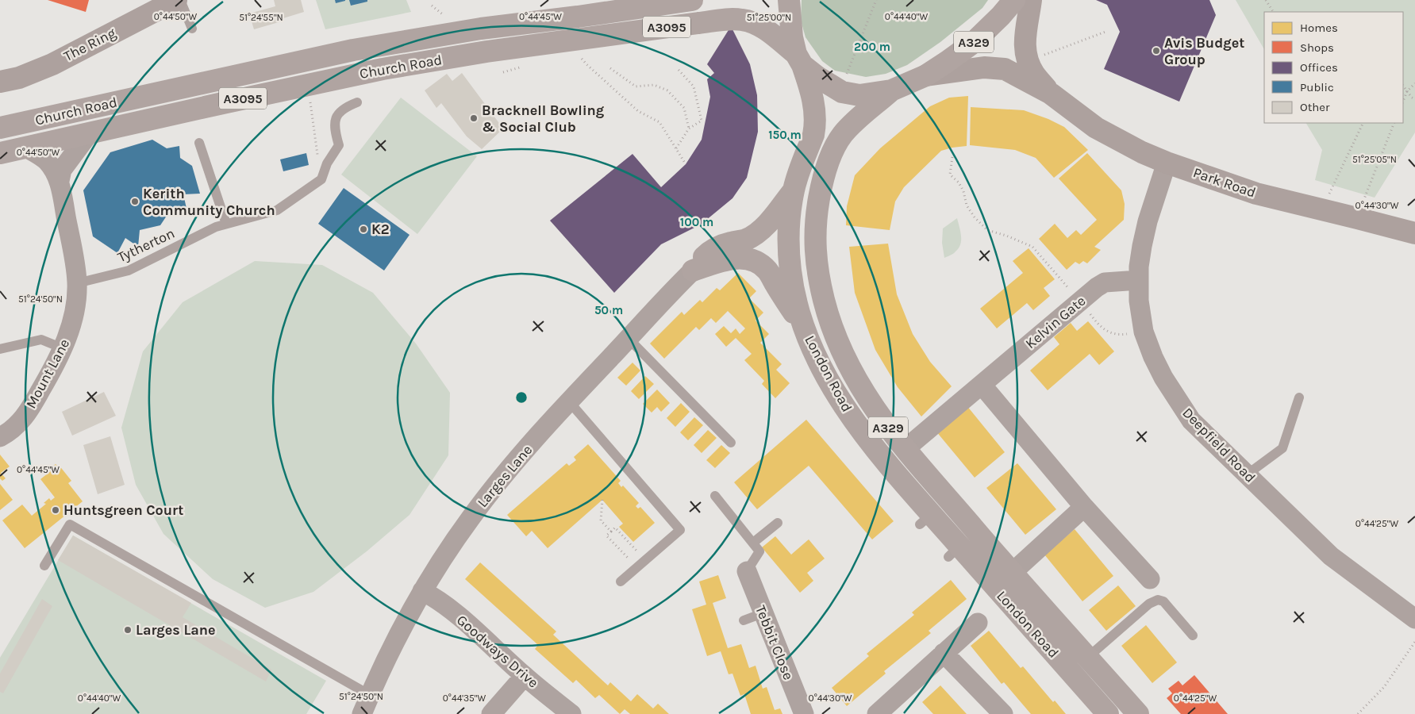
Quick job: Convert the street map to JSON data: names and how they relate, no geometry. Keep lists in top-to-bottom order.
{
  "streets": {
    "main road": [
      "A3095",
      "A329",
      "Church Road",
      "London Road"
    ],
    "street": [
      "The Ring",
      "Park Road",
      "Kelvin Gate",
      "Mount Lane",
      "Deepfield Road",
      "Larges Lane",
      "Tebbit Close",
      "Goodways Drive"
    ],
    "lane": ["Tytherton"]
  },
  "crossings": [
    ["A329", "Church Road"],
    ["A329", "Park Road"],
    ["A329", "London Road"],
    ["Church Road", "Mount Lane"],
    ["Church Road", "London Road"],
    ["Park Road", "Deepfield Road"],
    ["Tytherton", "Mount Lane"],
    ["Kelvin Gate", "Deepfield Road"],
    ["Larges Lane", "Goodways Drive"]
  ],
  "places": [
    "Avis Budget Group",
    "Bracknell Bowling & Social Club",
    "Kerith Community Church",
    "K2",
    "Huntsgreen Court",
    "Larges Lane"
  ],
  "legend": [
    "Homes",
    "Shops",
    "Offices",
    "Public",
    "Other"
  ],
  "coordinates": [
    "0°44'50\"W",
    "0°44'45\"W",
    "0°44'40\"W",
    "51°24'55\"N",
    "51°25'00\"N",
    "51°25'05\"N",
    "0°44'30\"W",
    "51°24'50\"N",
    "0°44'25\"W",
    "0°44'35\"W"
  ],
  "rings": [
    "200 m",
    "150 m",
    "100 m",
    "50 m"
  ]
}
